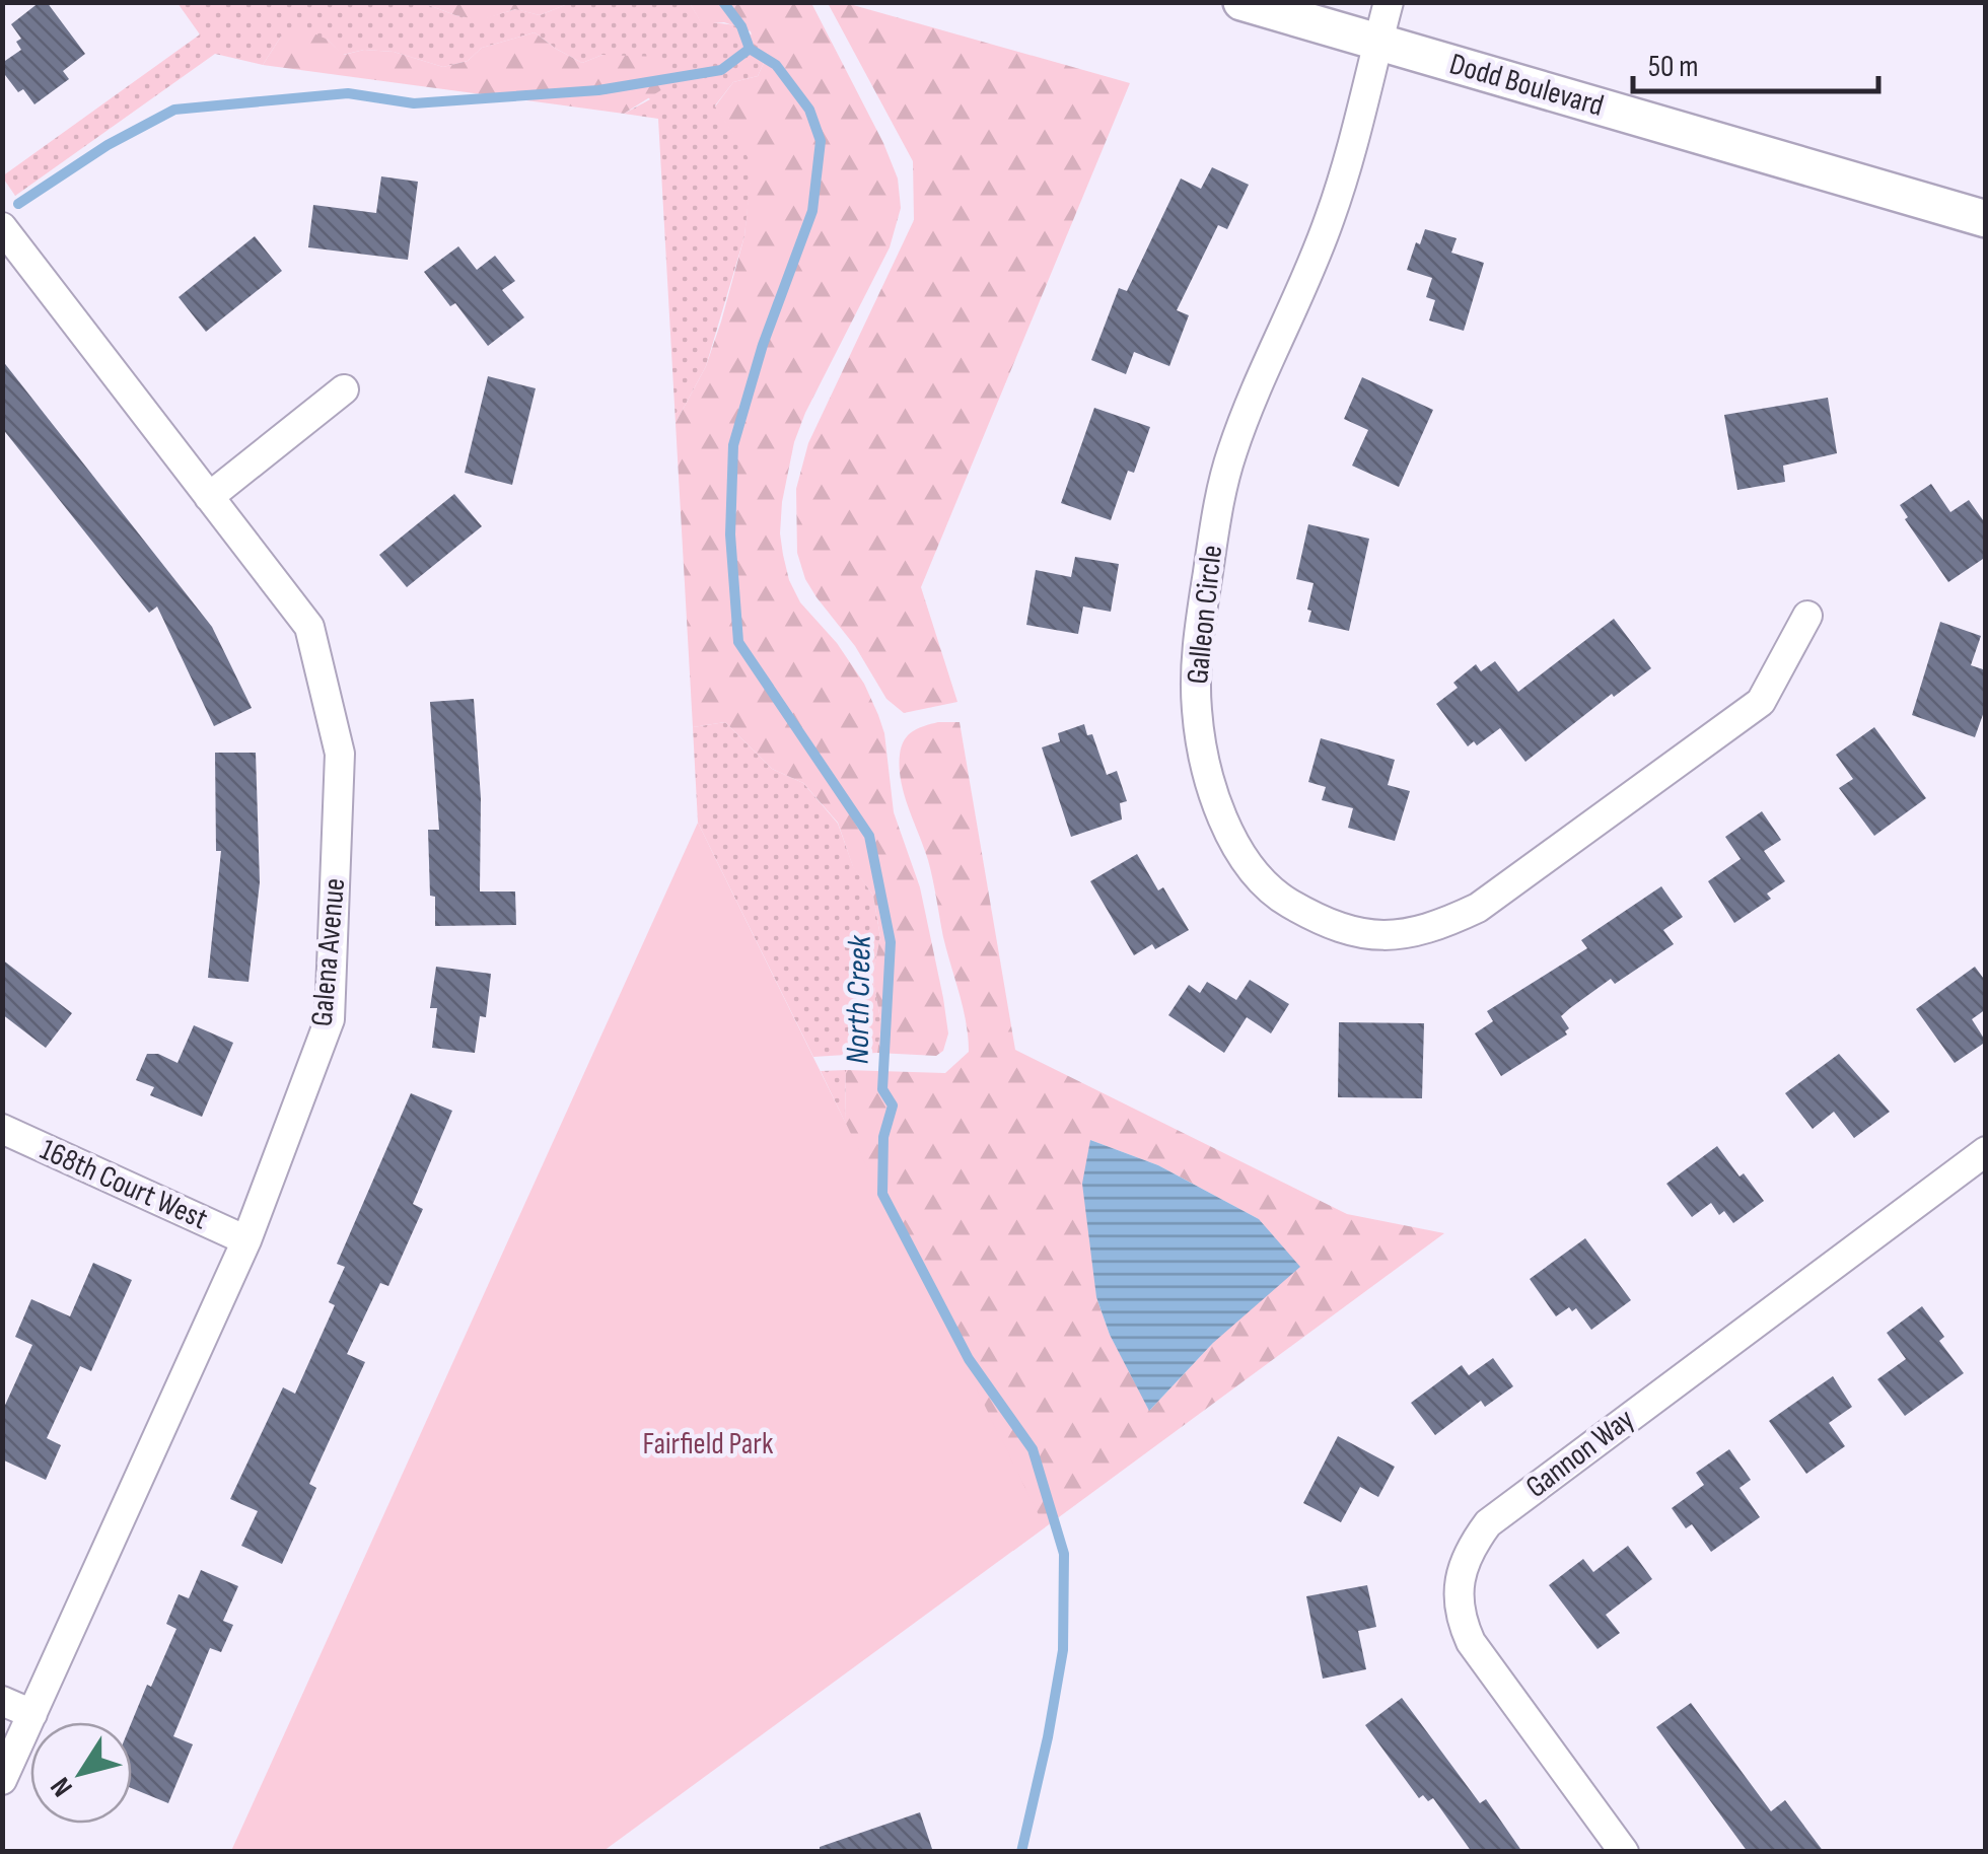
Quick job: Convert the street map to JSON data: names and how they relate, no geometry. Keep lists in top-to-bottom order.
{
  "streets": {
    "street": [
      "Dodd Boulevard",
      "Galleon Circle",
      "Galena Avenue",
      "168th Court West",
      "Gannon Way"
    ]
  },
  "crossings": [
    ["Dodd Boulevard", "Galleon Circle"],
    ["Galena Avenue", "168th Court West"]
  ],
  "water": ["North Creek"],
  "parks": ["Fairfield Park"],
  "scale_bar": "50 m",
  "north": "bottom left"
}
